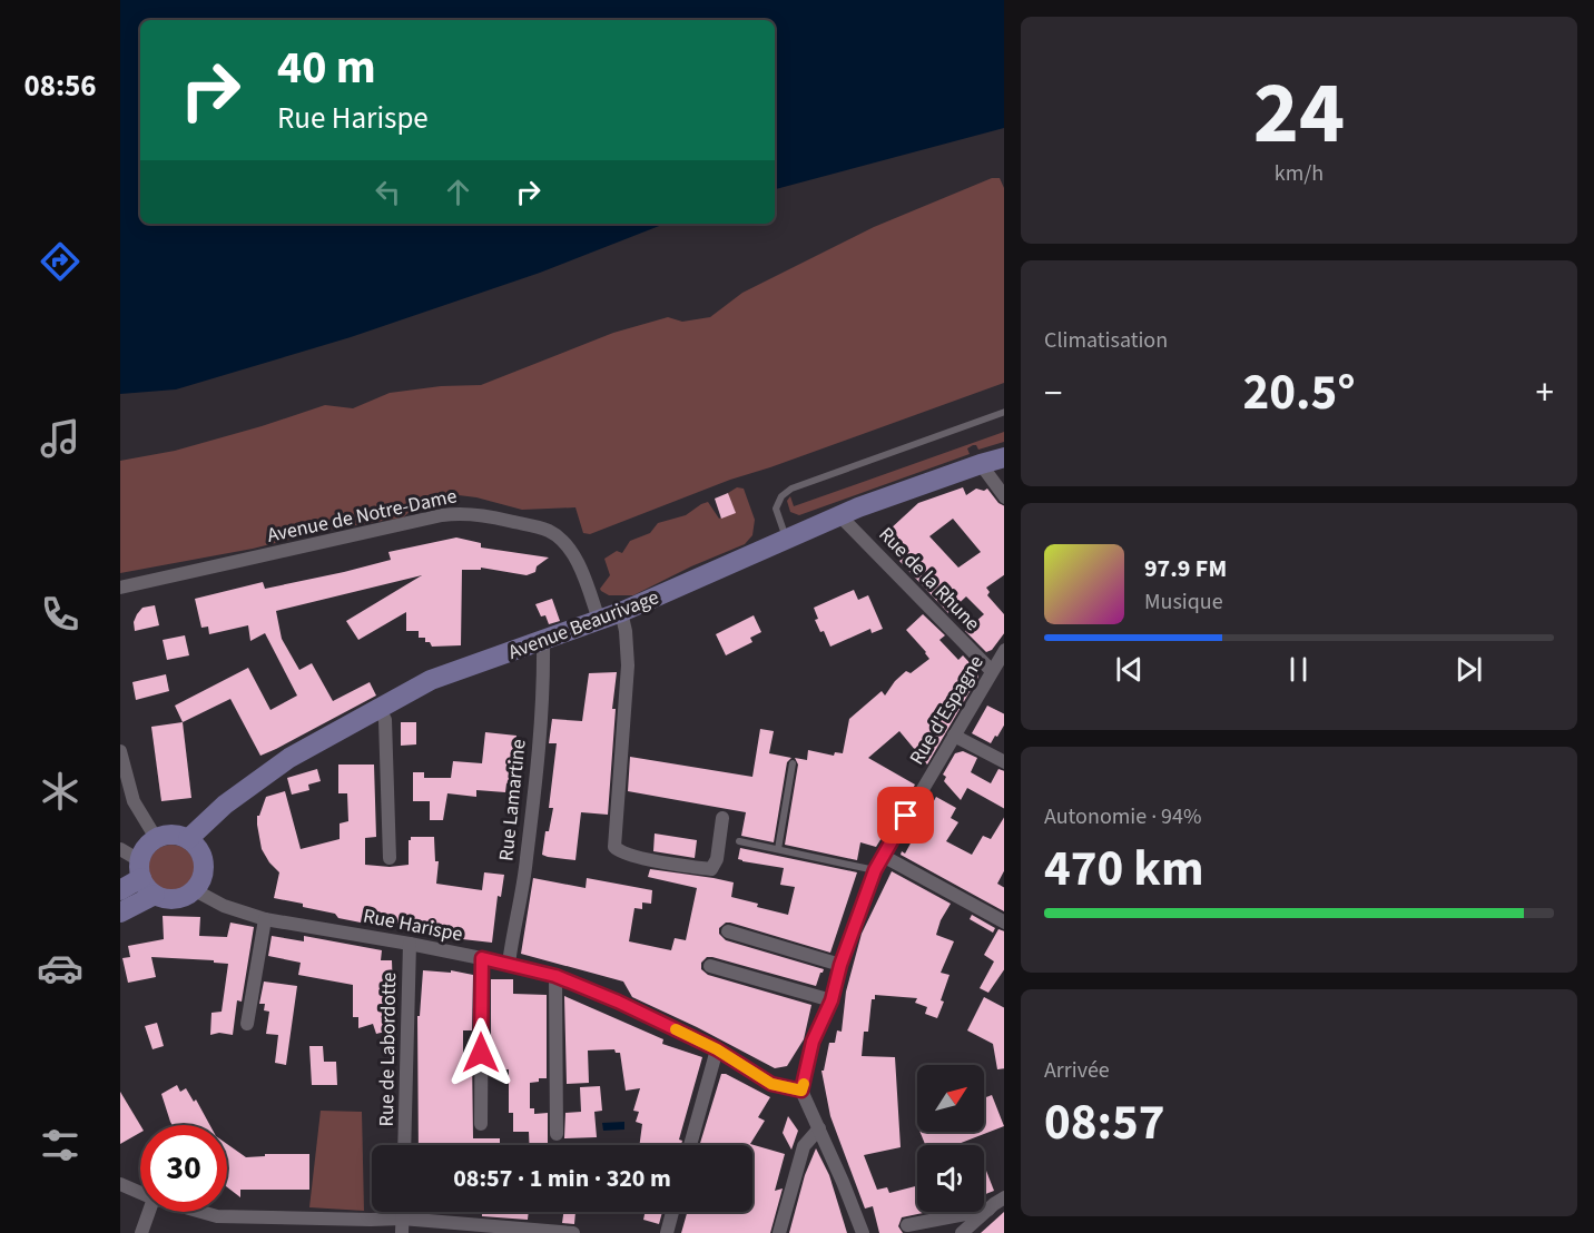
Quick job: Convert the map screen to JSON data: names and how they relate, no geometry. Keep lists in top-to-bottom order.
{
  "streets": {
    "main road": ["Avenue Beaurivage"],
    "street": [
      "Avenue de Notre-Dame",
      "Rue de la Rhune",
      "Rue d'Espagne",
      "Rue Lamartine",
      "Rue Harispe",
      "Rue de Labordotte"
    ]
  },
  "crossings": [
    ["Avenue de Notre-Dame", "Avenue Beaurivage"],
    ["Rue de la Rhune", "Avenue Beaurivage"],
    ["Rue de la Rhune", "Rue d'Espagne"],
    ["Avenue Beaurivage", "Rue Lamartine"],
    ["Avenue Beaurivage", "Rue Harispe"],
    ["Rue d'Espagne", "Rue Harispe"],
    ["Rue Lamartine", "Rue Harispe"],
    ["Rue Harispe", "Rue de Labordotte"]
  ],
  "north": "top right",
  "page": {
    "tabs": "08:56",
    "tile": [
      ["24", "km/h"],
      "Climatisation",
      ["Autonomie · 94%", "470 km"],
      ["Arrivée", "08:57"]
    ],
    "turn": ["40 m", "Rue Harispe"],
    "heat": ["−", "20.5°", "+"],
    "song": ["97.9 FM", "Musique"],
    "limit": "30",
    "trip": "08:57 · 1 min · 320 m"
  }
}
